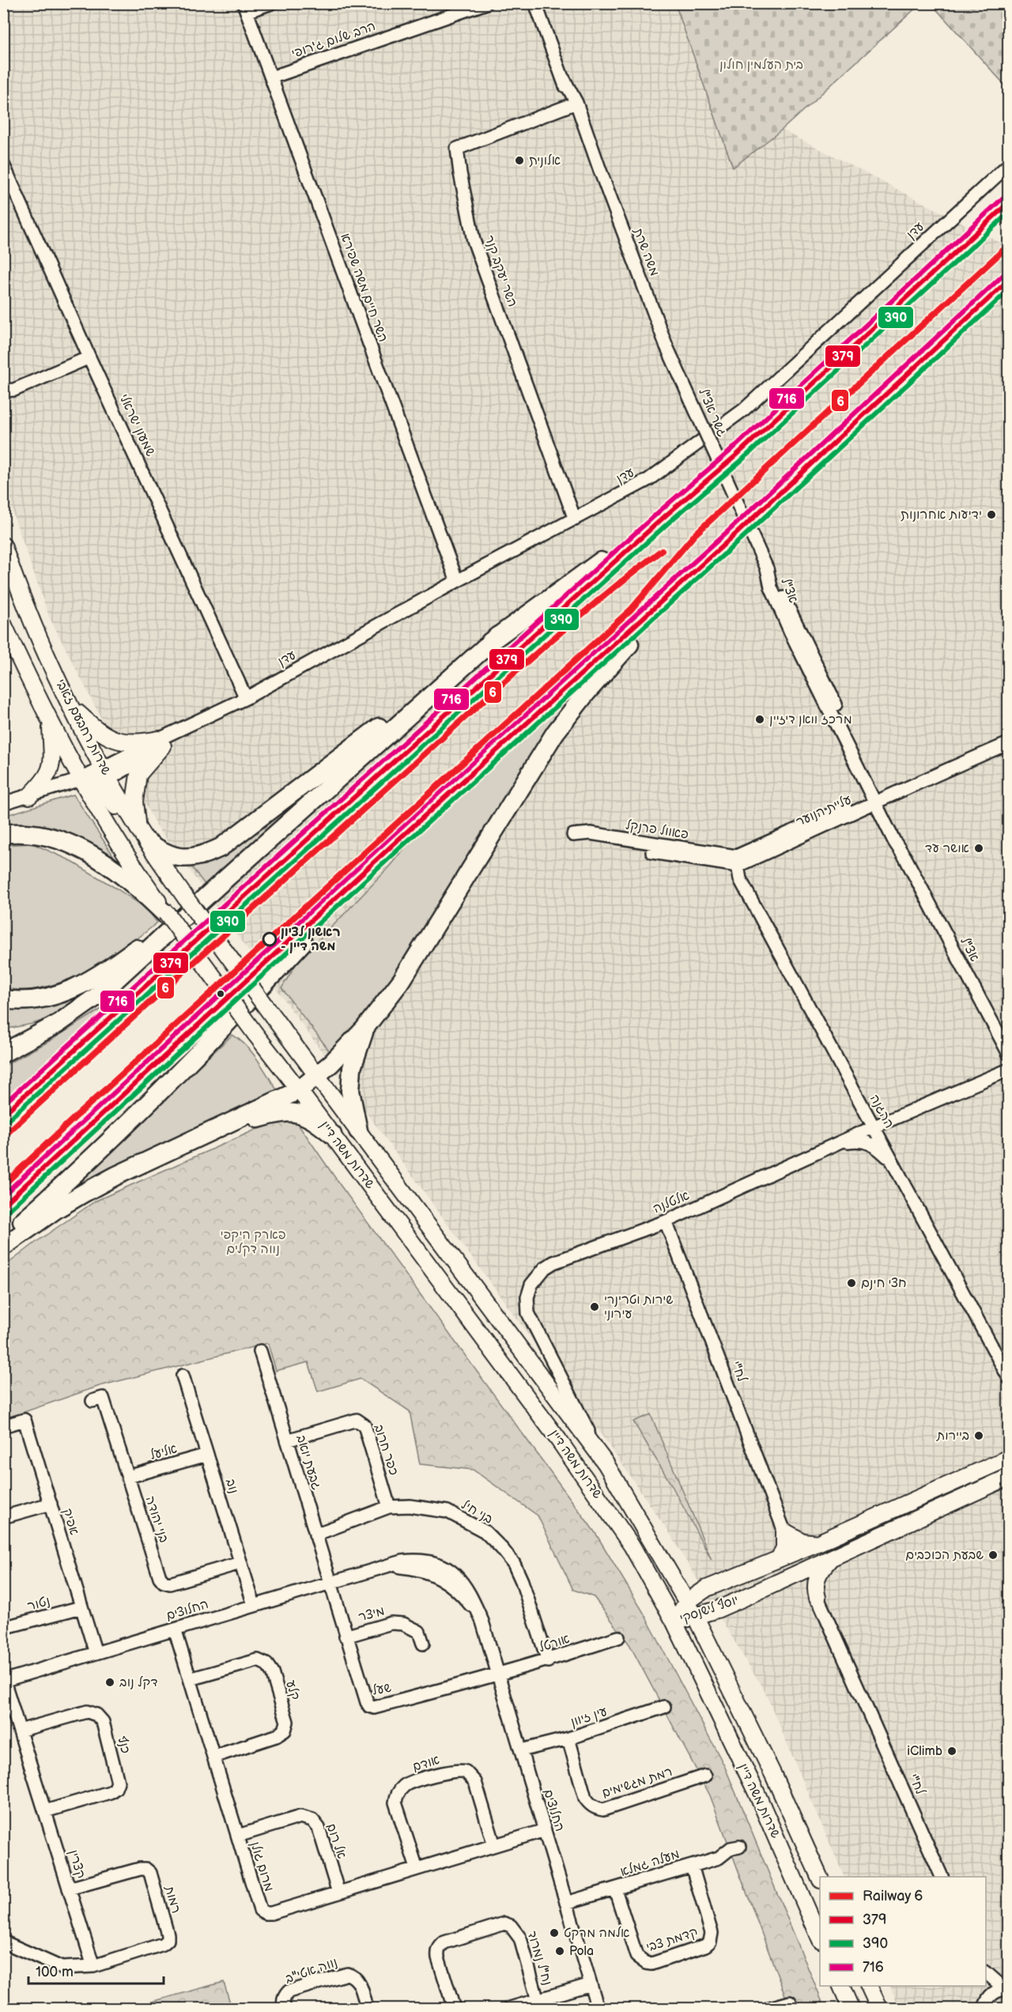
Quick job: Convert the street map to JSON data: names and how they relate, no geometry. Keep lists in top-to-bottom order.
{
  "streets": {
    "main road": ["שדרות רחבעם זאבי", "שדרות משה דיין", "יוסף לישנסקי"],
    "street": [
      "הרב שלום ג'רופי",
      "עדן",
      "משה שרת",
      "השר יעקב קנר",
      "השר חיים משה שפירא",
      "גשר אצ\"ל",
      "שמעון ישראלי",
      "אצ\"ל",
      "עליית הנוער",
      "פאוול פרנקל",
      "ההגנה",
      "אלטלנה",
      "לח\"י",
      "כפר חרוב",
      "אליעל",
      "גבעת יואב",
      "נוב",
      "בני חיל",
      "בני יהודה",
      "אפיק",
      "נטור",
      "החלוצים",
      "מיצר",
      "אורטל",
      "שעל",
      "קלע",
      "עין זיוון",
      "כנף",
      "אודם",
      "רמת מגשימים",
      "אל רום",
      "מעלה גמלא",
      "קצרין",
      "מרום גולן",
      "רמות",
      "קדמת צבי",
      "נח\"ל נמרוד",
      "נווה אטי\"ב"
    ]
  },
  "crossings": [
    ["הרב שלום ג'רופי", "השר חיים משה שפירא"],
    ["עדן", "השר יעקב קנר"],
    ["עדן", "השר חיים משה שפירא"],
    ["עדן", "שמעון ישראלי"],
    ["עדן", "שדרות רחבעם זאבי"],
    ["משה שרת", "השר יעקב קנר"],
    ["משה שרת", "גשר אצ\"ל"],
    ["גשר אצ\"ל", "אצ\"ל"],
    ["אצ\"ל", "עליית הנוער"],
    ["שדרות רחבעם זאבי", "שדרות משה דיין"],
    ["עליית הנוער", "פאוול פרנקל"],
    ["עליית הנוער", "ההגנה"],
    ["פאוול פרנקל", "ההגנה"],
    ["ההגנה", "אלטלנה"],
    ["שדרות משה דיין", "אלטלנה"],
    ["שדרות משה דיין", "יוסף לישנסקי"],
    ["אלטלנה", "לח\"י"],
    ["כפר חרוב", "גבעת יואב"],
    ["כפר חרוב", "בני חיל"],
    ["אליעל", "נוב"],
    ["אליעל", "בני יהודה"],
    ["גבעת יואב", "בני חיל"],
    ["גבעת יואב", "החלוצים"],
    ["גבעת יואב", "שעל"],
    ["נוב", "בני יהודה"],
    ["נוב", "החלוצים"],
    ["בני חיל", "אורטל"],
    ["אפיק", "נטור"],
    ["אפיק", "החלוצים"],
    ["החלוצים", "אורטל"],
    ["החלוצים", "שעל"],
    ["החלוצים", "עין זיוון"],
    ["החלוצים", "מעלה גמלא"],
    ["החלוצים", "קצרין"],
    ["החלוצים", "מרום גולן"],
    ["מיצר", "שעל"],
    ["אורטל", "שעל"],
    ["קלע", "מרום גולן"],
    ["עין זיוון", "רמת מגשימים"],
    ["כנף", "קצרין"],
    ["אודם", "מרום גולן"],
    ["אל רום", "מרום גולן"],
    ["מעלה גמלא", "קדמת צבי"],
    ["קצרין", "רמות"]
  ],
  "parks": ["בית העלמין חולון", "פארק היקפי נווה דקלים"],
  "places": [
    "אלונית",
    "ידיעות אחרונות",
    "מרכז וואן דיזיין",
    "אושר עד",
    "ראשון לציון - משה דיין",
    "חצי חינם",
    "שירות וטרינרי עירוני",
    "ביירות",
    "שבעת הכוכבים",
    "דקל נוב",
    "iClimb",
    "אלמה מרקט",
    "Pola"
  ],
  "lines": [
    "transit line 716",
    "transit line 379",
    "transit line 390",
    "rail line 6"
  ],
  "legend": [
    "Railway 6",
    "379",
    "390",
    "716"
  ],
  "scale_bar": "100 m"
}
